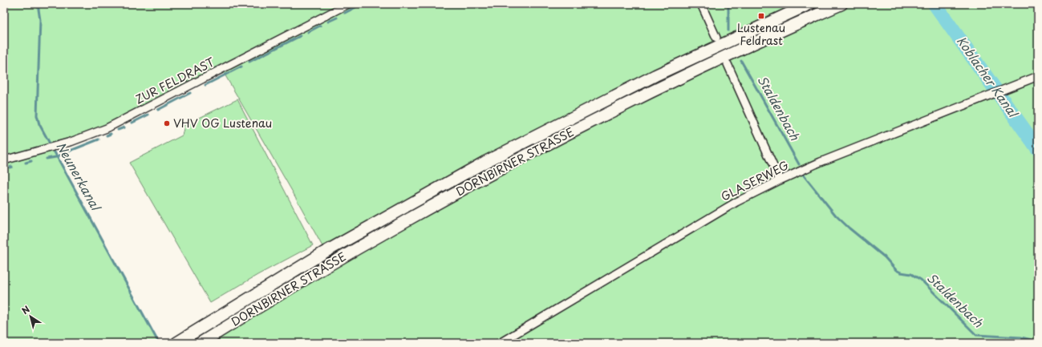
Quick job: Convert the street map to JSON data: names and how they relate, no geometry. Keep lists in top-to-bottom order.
{
  "streets": {
    "main road": ["DORNBIRNER STRASSE"],
    "street": ["ZUR FELDRAST", "GLASERWEG"]
  },
  "water": ["Koblacher Kanal", "Staldenbach", "Neunerkanal"],
  "places": {
    "transit": ["Lustenau Feldrast"],
    "other": ["VHV OG Lustenau"]
  },
  "north": "top left"
}
